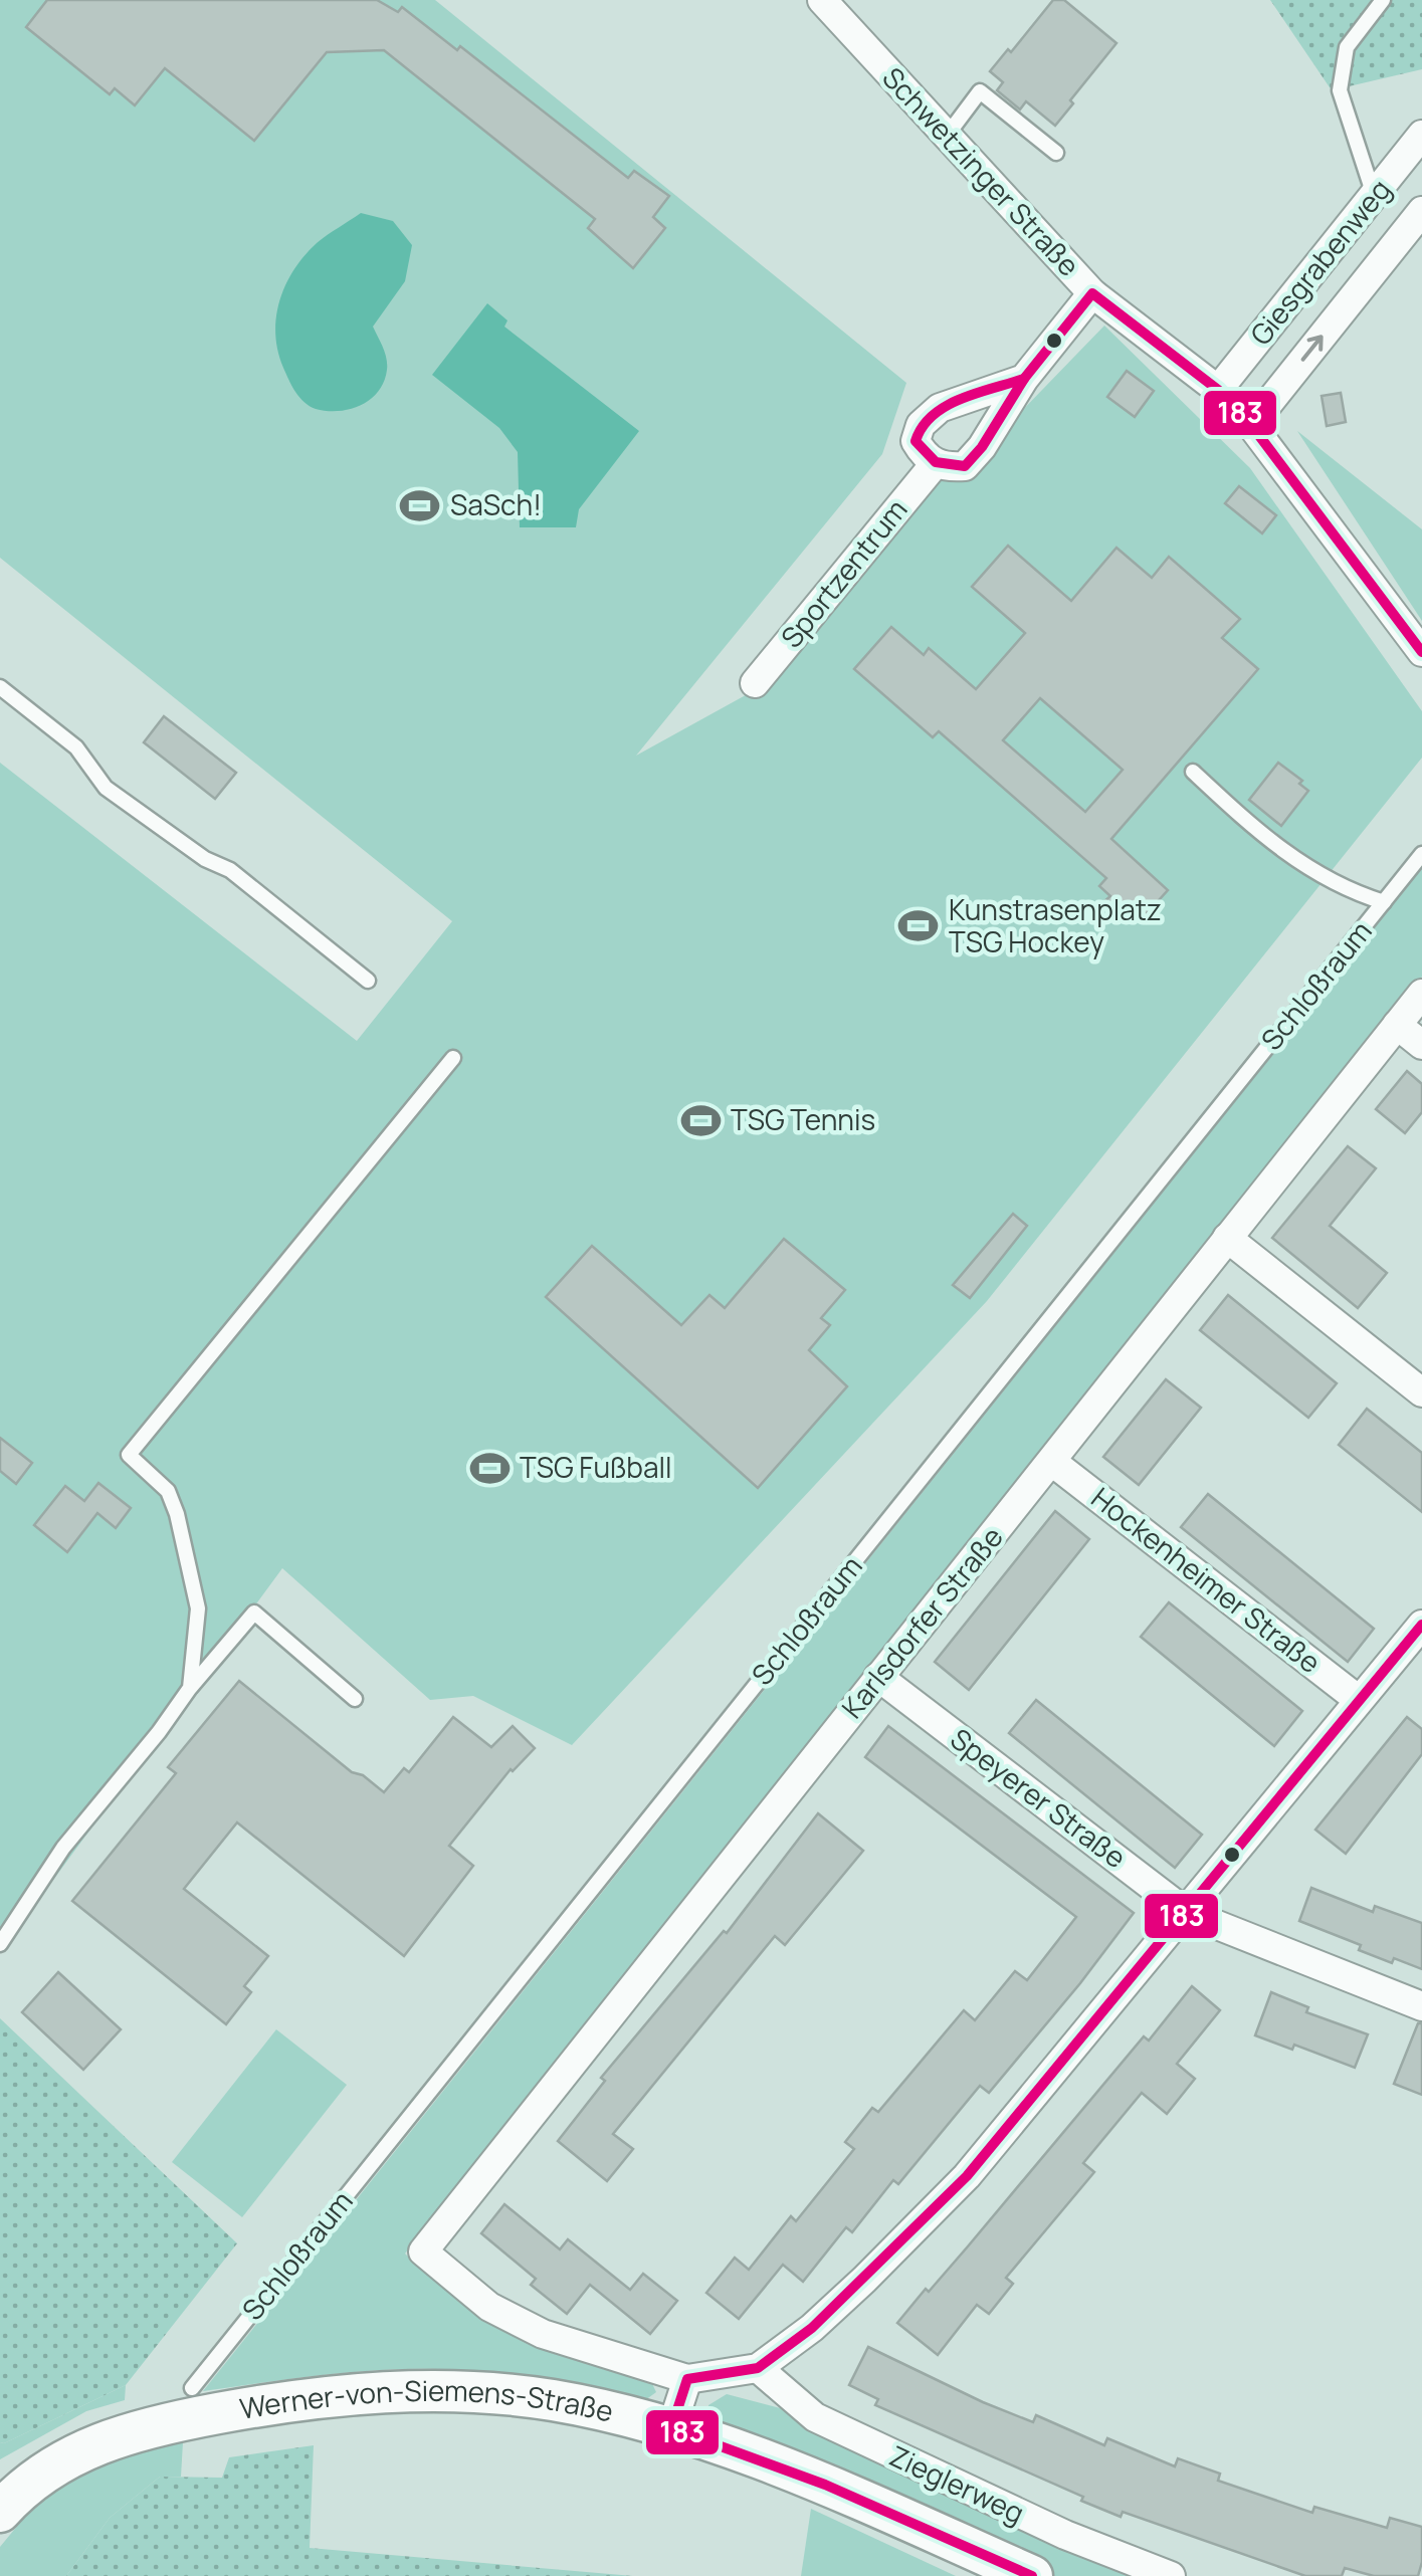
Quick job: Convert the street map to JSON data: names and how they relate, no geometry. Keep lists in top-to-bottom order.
{
  "streets": {
    "main road": ["Werner-von-Siemens-Straße"],
    "street": [
      "Schwetzinger Straße",
      "Giesgrabenweg",
      "Sportzentrum",
      "Hockenheimer Straße",
      "Karlsdorfer Straße",
      "Speyerer Straße",
      "Zieglerweg"
    ],
    "lane": ["Schloßraum"]
  },
  "crossings": [
    ["Schwetzinger Straße", "Giesgrabenweg"],
    ["Hockenheimer Straße", "Karlsdorfer Straße"],
    ["Karlsdorfer Straße", "Speyerer Straße"]
  ],
  "places": {
    "sports": [
      "SaSch!",
      "Kunstrasenplatz TSG Hockey",
      "TSG Tennis",
      "TSG Fußball"
    ]
  },
  "lines": ["transit line 183"]
}
